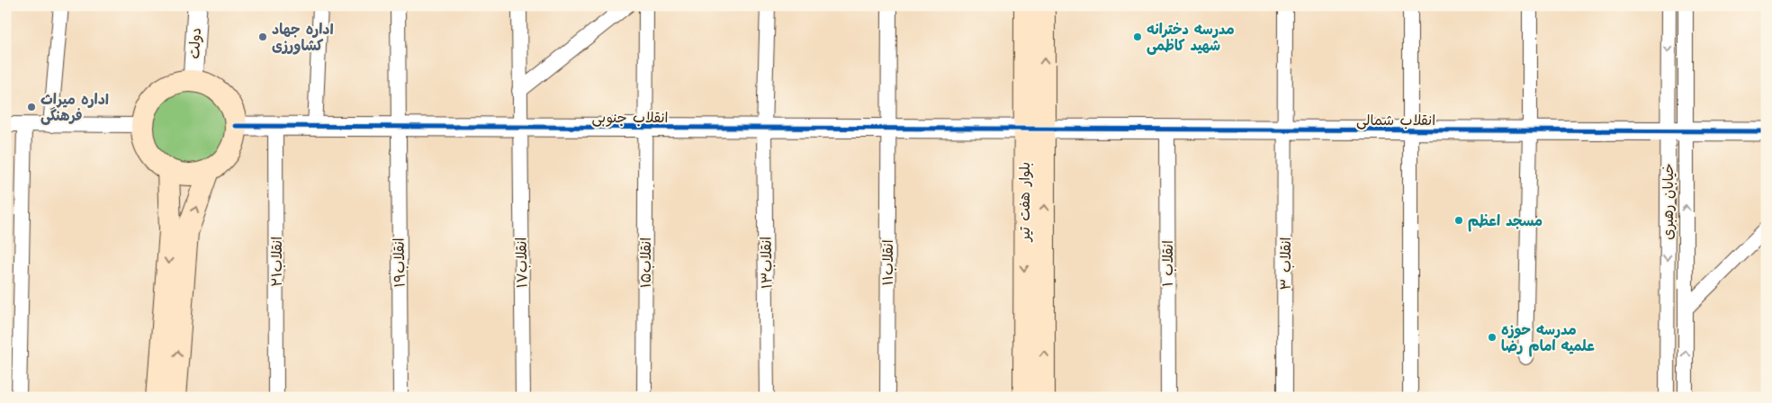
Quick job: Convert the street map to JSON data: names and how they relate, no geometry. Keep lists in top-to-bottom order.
{
  "streets": {
    "main road": ["بلوار هفت تیر"],
    "street": [
      "دولت",
      "انقلاب جنوبی",
      "انقلاب شمالی",
      "خیابان رهبری",
      "انقلاب۲۱",
      "انقلاب۱۹",
      "انقلاب۱۷",
      "انقلاب۱۵",
      "انقلاب۱۳",
      "انقلاب۱۱",
      "انقلاب ۱",
      "انقلاب ۳"
    ]
  },
  "crossings": [
    ["دولت", "انقلاب جنوبی"],
    ["انقلاب جنوبی", "انقلاب شمالی"],
    ["انقلاب جنوبی", "بلوار هفت تیر"],
    ["انقلاب جنوبی", "انقلاب۲۱"],
    ["انقلاب جنوبی", "انقلاب۱۹"],
    ["انقلاب جنوبی", "انقلاب۱۷"],
    ["انقلاب جنوبی", "انقلاب۱۵"],
    ["انقلاب جنوبی", "انقلاب۱۳"],
    ["انقلاب جنوبی", "انقلاب۱۱"],
    ["انقلاب شمالی", "بلوار هفت تیر"],
    ["انقلاب شمالی", "خیابان رهبری"],
    ["انقلاب شمالی", "انقلاب ۱"],
    ["انقلاب شمالی", "انقلاب ۳"]
  ],
  "places": [
    "اداره جهاد کشاورزی",
    "مدرسه دخترانه شهید کاظمی",
    "اداره میراث فرهنگی",
    "مسجد اعظم",
    "مدرسه حوزه علمیه امام رضا"
  ]
}
